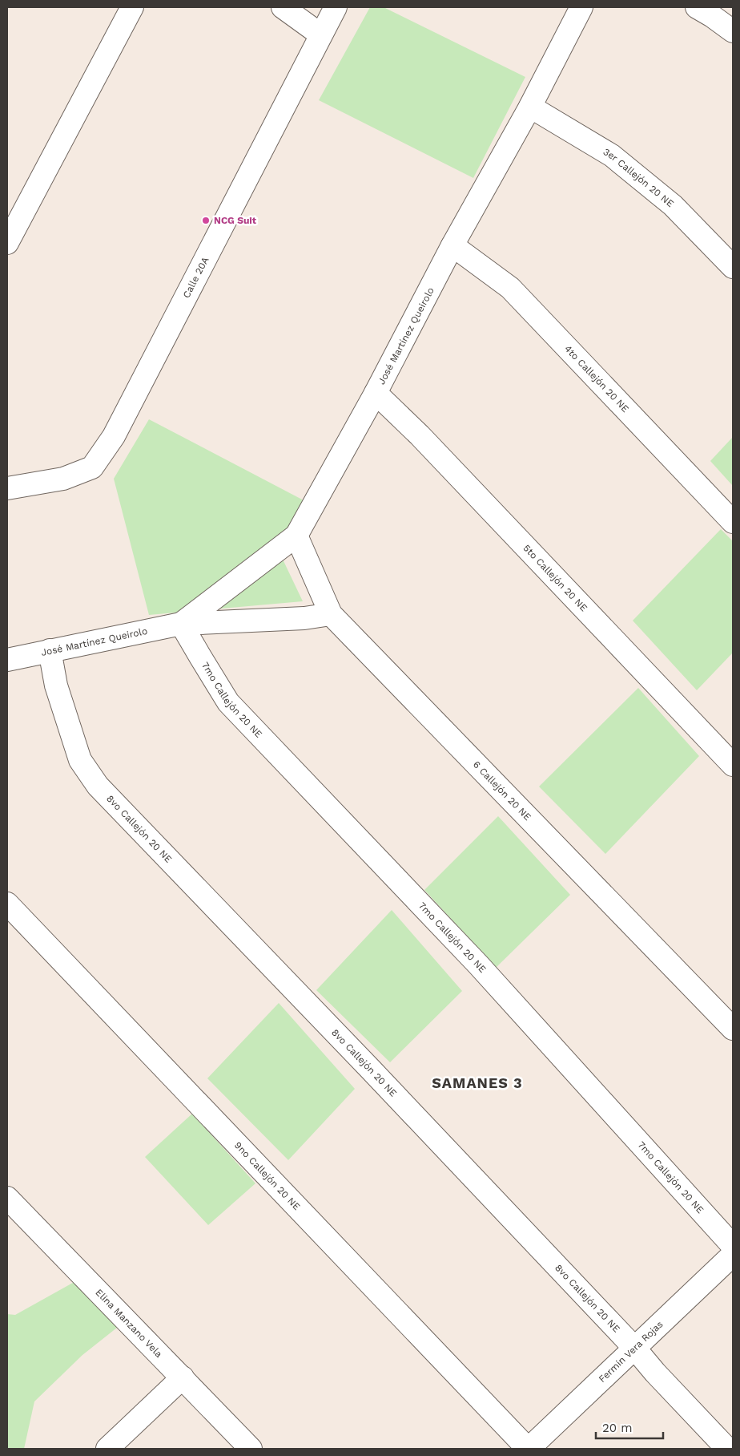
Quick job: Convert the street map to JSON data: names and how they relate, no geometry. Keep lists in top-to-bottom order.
{
  "streets": {
    "street": [
      "3er Callejón 20 NE",
      "Calle 20A",
      "José Martínez Queirolo",
      "4to Callejón 20 NE",
      "5to Callejón 20 NE",
      "7mo Callejón 20 NE",
      "6 Callejón 20 NE",
      "8vo Callejón 20 NE",
      "9no Callejón 20 NE",
      "Elina Manzano Vela",
      "Fermin Vera Rojas"
    ]
  },
  "crossings": [
    ["3er Callejón 20 NE", "José Martínez Queirolo"],
    ["José Martínez Queirolo", "4to Callejón 20 NE"],
    ["José Martínez Queirolo", "5to Callejón 20 NE"],
    ["José Martínez Queirolo", "7mo Callejón 20 NE"],
    ["José Martínez Queirolo", "6 Callejón 20 NE"],
    ["José Martínez Queirolo", "8vo Callejón 20 NE"],
    ["8vo Callejón 20 NE", "Fermin Vera Rojas"],
    ["9no Callejón 20 NE", "Fermin Vera Rojas"]
  ],
  "districts": ["SAMANES 3"],
  "places": ["NCG Suit"],
  "scale_bar": "20 m"
}
